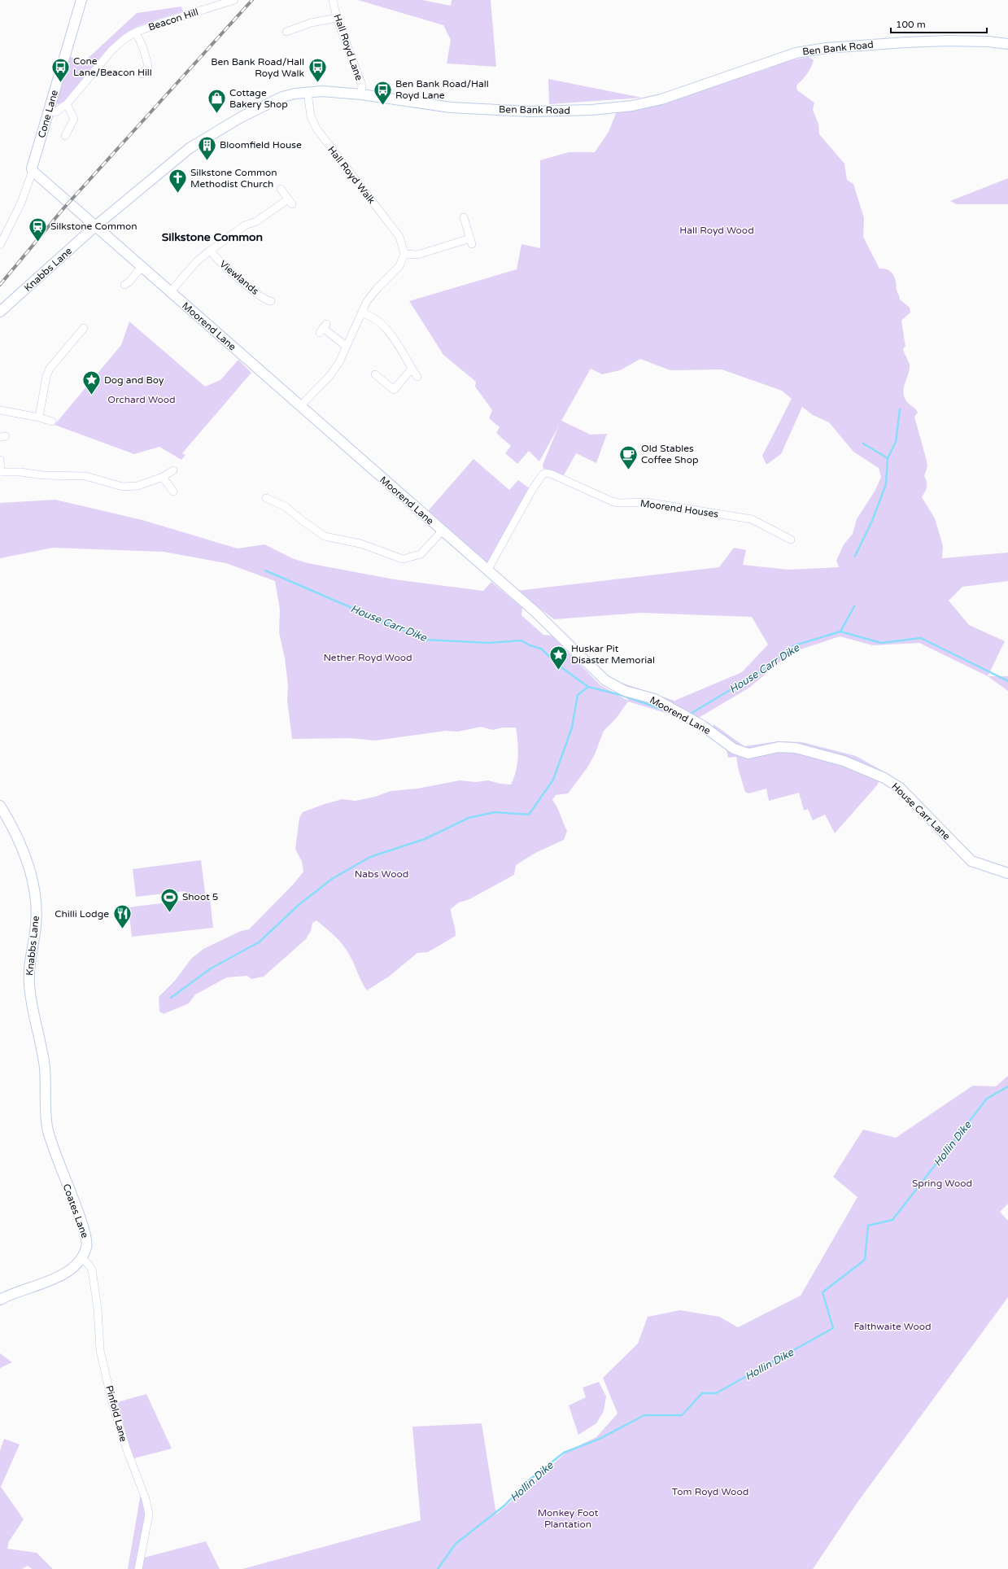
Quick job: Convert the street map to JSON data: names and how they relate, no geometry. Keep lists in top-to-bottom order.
{
  "streets": {
    "main road": [
      "Ben Bank Road",
      "Cone Lane",
      "Knabbs Lane",
      "Moorend Lane",
      "House Carr Lane",
      "Coates Lane"
    ],
    "street": [
      "Beacon Hill",
      "Hall Royd Lane",
      "Hall Royd Walk",
      "Viewlands",
      "Moorend Houses",
      "Pinfold Lane"
    ]
  },
  "crossings": [
    ["Beacon Hill", "Cone Lane"],
    ["Hall Royd Lane", "Ben Bank Road"],
    ["Ben Bank Road", "Hall Royd Walk"],
    ["Ben Bank Road", "Knabbs Lane"],
    ["Ben Bank Road", "Moorend Lane"],
    ["Knabbs Lane", "Moorend Lane"],
    ["Knabbs Lane", "Coates Lane"],
    ["Moorend Lane", "Moorend Houses"],
    ["Moorend Lane", "House Carr Lane"],
    ["Coates Lane", "Pinfold Lane"]
  ],
  "districts": ["Silkstone Common"],
  "water": ["House Carr Dike", "Hollin Dike"],
  "parks": [
    "Hall Royd Wood",
    "Orchard Wood",
    "Nether Royd Wood",
    "Nabs Wood",
    "Spring Wood",
    "Falthwaite Wood",
    "Tom Royd Wood",
    "Monkey Foot Plantation"
  ],
  "places": {
    "bus stop": ["Cone Lane/Beacon Hill", "Ben Bank Road/Hall Royd Walk", "Ben Bank Road/Hall Royd Lane"],
    "shop": ["Cottage Bakery Shop"],
    "building": ["Bloomfield House"],
    "church": ["Silkstone Common Methodist Church"],
    "station": ["Silkstone Common"],
    "place": ["Dog and Boy", "Huskar Pit Disaster Memorial"],
    "cafe": ["Old Stables Coffee Shop"],
    "sports": ["Shoot 5"],
    "restaurant": ["Chilli Lodge"]
  },
  "scale_bar": "100 m"
}
